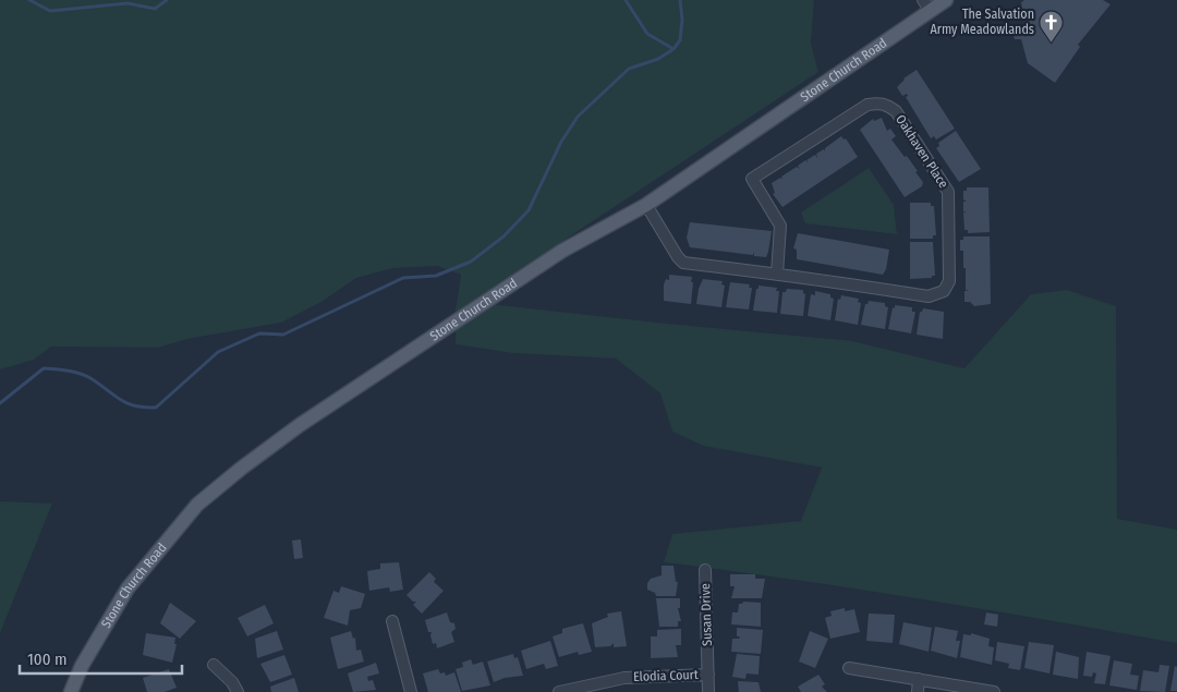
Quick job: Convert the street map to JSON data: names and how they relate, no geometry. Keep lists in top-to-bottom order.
{
  "streets": {
    "main road": ["Stone Church Road"],
    "street": ["Oakhaven Place", "Susan Drive", "Elodia Court"]
  },
  "crossings": [
    ["Stone Church Road", "Oakhaven Place"],
    ["Susan Drive", "Elodia Court"]
  ],
  "places": {
    "church": ["The Salvation Army Meadowlands"]
  },
  "scale_bar": "100 m"
}
